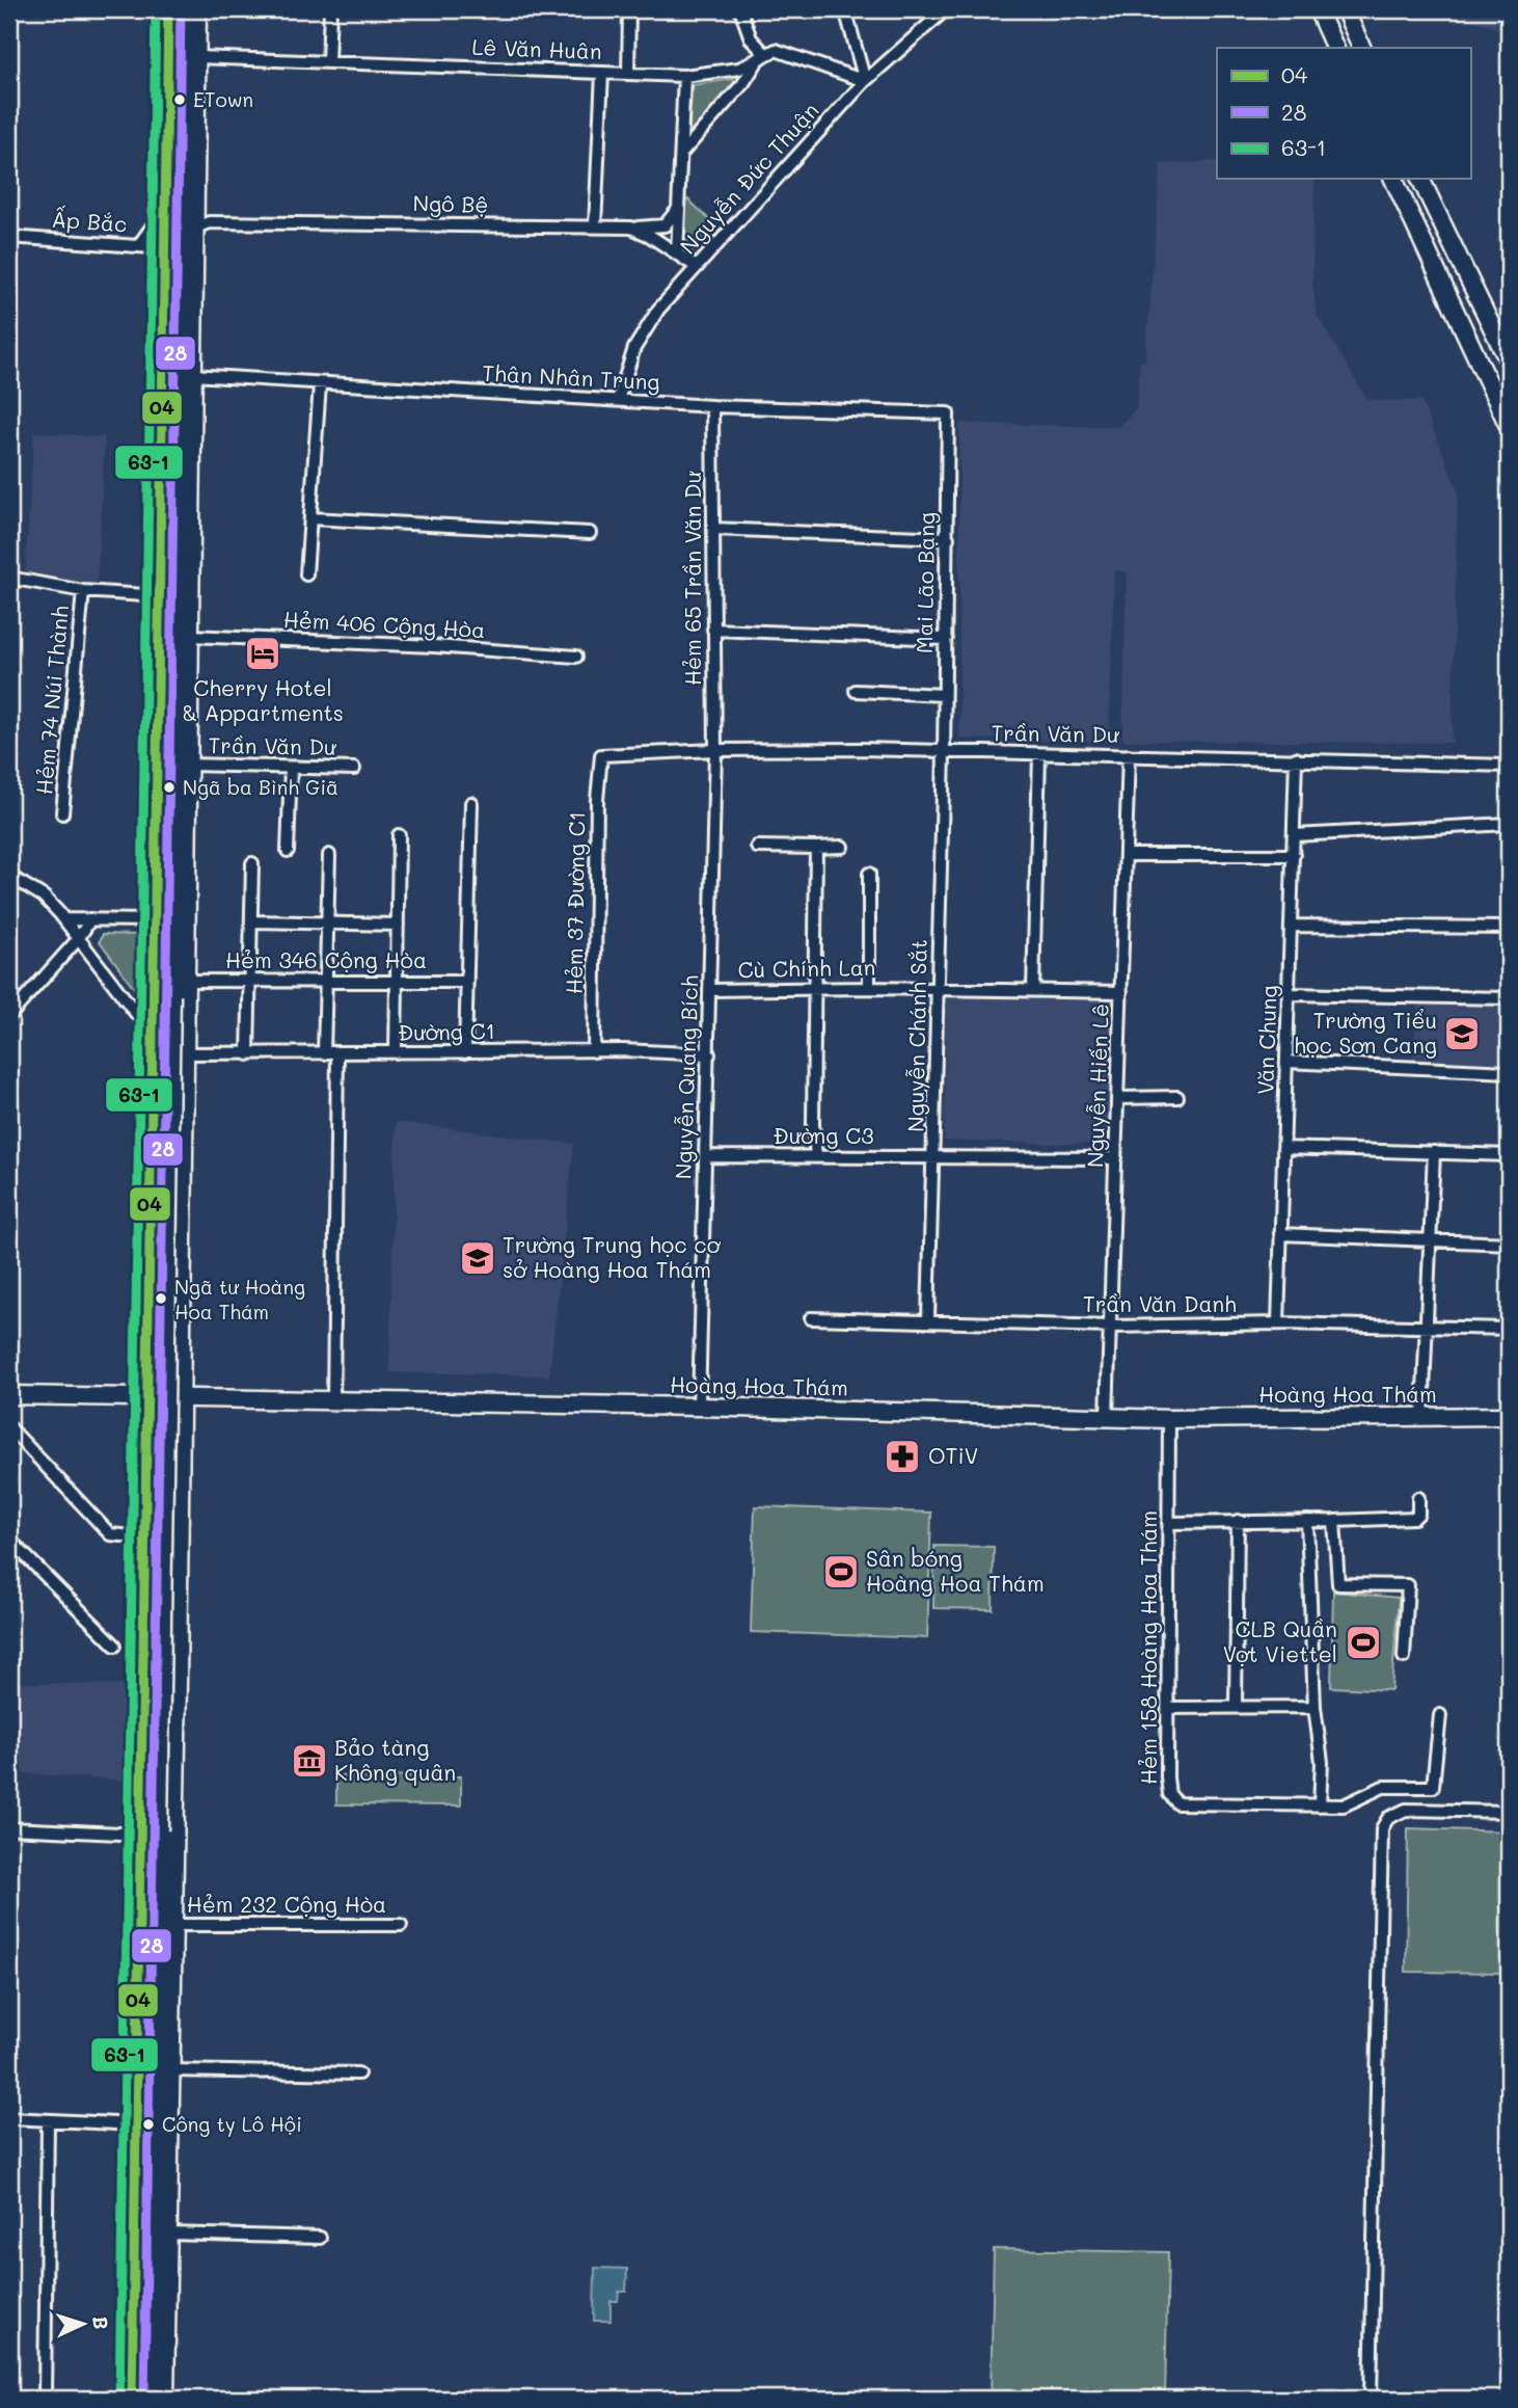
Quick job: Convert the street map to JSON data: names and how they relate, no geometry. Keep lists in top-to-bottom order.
{
  "streets": {
    "main road": ["Hoàng Hoa Thám"],
    "street": [
      "Lê Văn Huân",
      "Nguyễn Đức Thuận",
      "Ngô Bệ",
      "Ấp Bắc",
      "Thân Nhân Trung",
      "Hẻm 65 Trần Văn Dư",
      "Mai Lão Bạng",
      "Hẻm 406 Cộng Hòa",
      "Hẻm 74 Núi Thành",
      "Trần Văn Dư",
      "Hẻm 37 Đường C1",
      "Hẻm 346 Cộng Hòa",
      "Cù Chính Lan",
      "Đường C1",
      "Nguyễn Chánh Sắt",
      "Văn Chung",
      "Nguyễn Quang Bích",
      "Nguyễn Hiến Lê",
      "Đường C3",
      "Trần Văn Danh",
      "Hẻm 158 Hoàng Hoa Thám",
      "Hẻm 232 Cộng Hòa"
    ]
  },
  "crossings": [
    ["Lê Văn Huân", "Nguyễn Đức Thuận"],
    ["Nguyễn Đức Thuận", "Ngô Bệ"],
    ["Nguyễn Đức Thuận", "Thân Nhân Trung"],
    ["Ngô Bệ", "Ấp Bắc"],
    ["Thân Nhân Trung", "Hẻm 65 Trần Văn Dư"],
    ["Thân Nhân Trung", "Mai Lão Bạng"],
    ["Hẻm 65 Trần Văn Dư", "Trần Văn Dư"],
    ["Hẻm 65 Trần Văn Dư", "Nguyễn Quang Bích"],
    ["Mai Lão Bạng", "Trần Văn Dư"],
    ["Mai Lão Bạng", "Nguyễn Chánh Sắt"],
    ["Trần Văn Dư", "Hẻm 37 Đường C1"],
    ["Trần Văn Dư", "Nguyễn Chánh Sắt"],
    ["Trần Văn Dư", "Văn Chung"],
    ["Trần Văn Dư", "Nguyễn Quang Bích"],
    ["Trần Văn Dư", "Nguyễn Hiến Lê"],
    ["Hẻm 37 Đường C1", "Đường C1"],
    ["Cù Chính Lan", "Nguyễn Chánh Sắt"],
    ["Cù Chính Lan", "Nguyễn Quang Bích"],
    ["Cù Chính Lan", "Nguyễn Hiến Lê"],
    ["Đường C1", "Nguyễn Quang Bích"],
    ["Nguyễn Chánh Sắt", "Đường C3"],
    ["Nguyễn Chánh Sắt", "Trần Văn Danh"],
    ["Văn Chung", "Trần Văn Danh"],
    ["Nguyễn Quang Bích", "Đường C3"],
    ["Nguyễn Quang Bích", "Hoàng Hoa Thám"],
    ["Nguyễn Hiến Lê", "Đường C3"],
    ["Nguyễn Hiến Lê", "Trần Văn Danh"],
    ["Nguyễn Hiến Lê", "Hoàng Hoa Thám"],
    ["Hoàng Hoa Thám", "Hẻm 158 Hoàng Hoa Thám"]
  ],
  "places": {
    "other": [
      "ETown",
      "Ngã ba Bình Giã",
      "Ngã tư Hoàng Hoa Thám",
      "Công ty Lô Hội"
    ],
    "hotel": ["Cherry Hotel & Appartments"],
    "school or university": ["Trường Tiểu học Sơn Cang", "Trường Trung học cơ sở Hoàng Hoa Thám"],
    "pharmacy": ["OTiV"],
    "sports": ["Sân bóng Hoàng Hoa Thám", "CLB Quần Vợt Viettel"],
    "museum": ["Bảo tàng Không quân"]
  },
  "lines": ["transit line 04", "transit line 28", "transit line 63-1"],
  "legend": ["04", "28", "63-1"],
  "north": "right"
}
